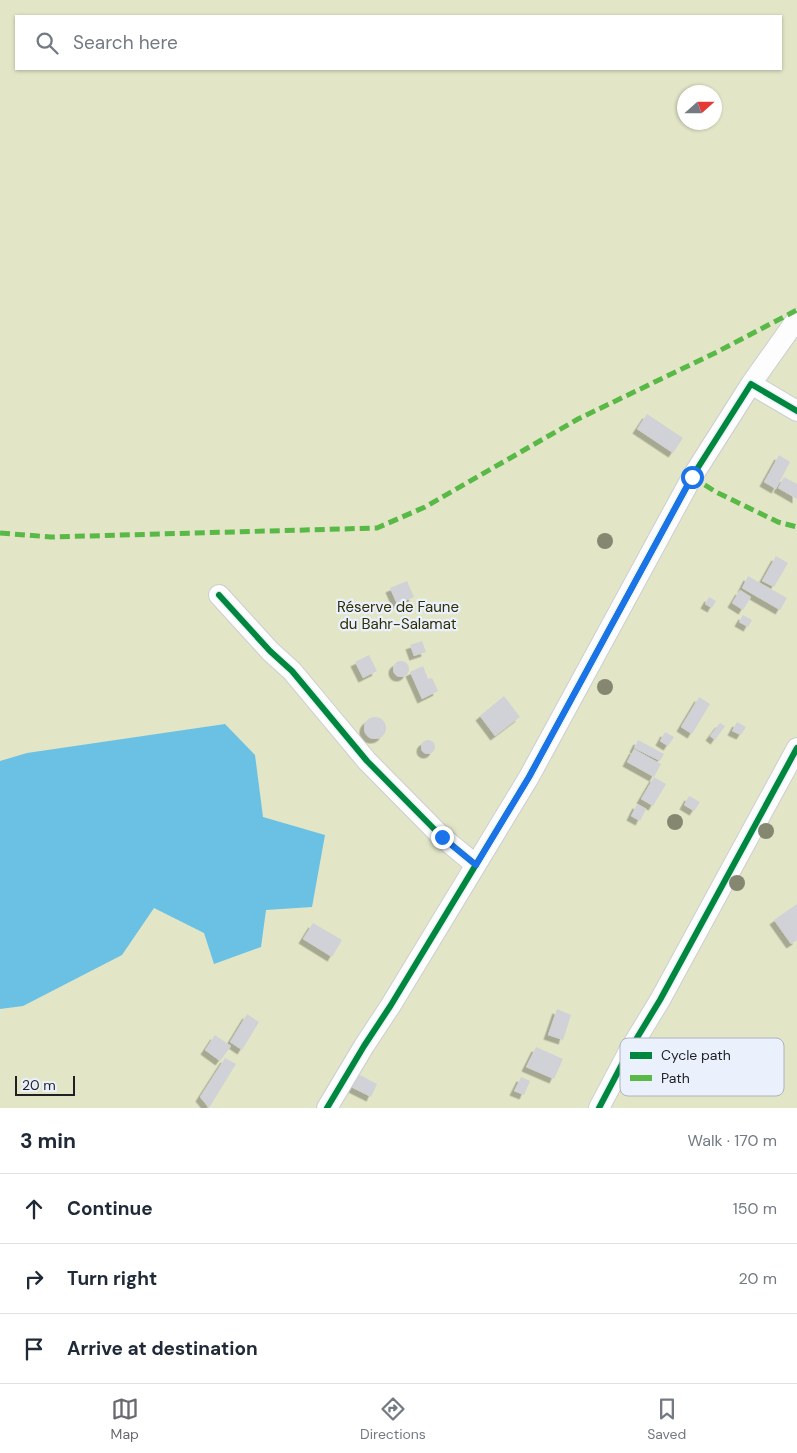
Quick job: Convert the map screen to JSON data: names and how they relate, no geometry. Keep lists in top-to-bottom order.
{
  "parks": ["Réserve de Faune du Bahr-Salamat"],
  "legend": ["Cycle path", "Path"],
  "scale_bar": "20 m",
  "north": "right",
  "page": {
    "search": "Search here",
    "scale": "20 m",
    "heading": ["3 min", "Walk · 170 m"],
    "list": [
      ["Continue", "150 m"],
      ["Turn right", "20 m"],
      "Arrive at destination"
    ],
    "nav": ["Map", "Directions", "Saved"]
  }
}
